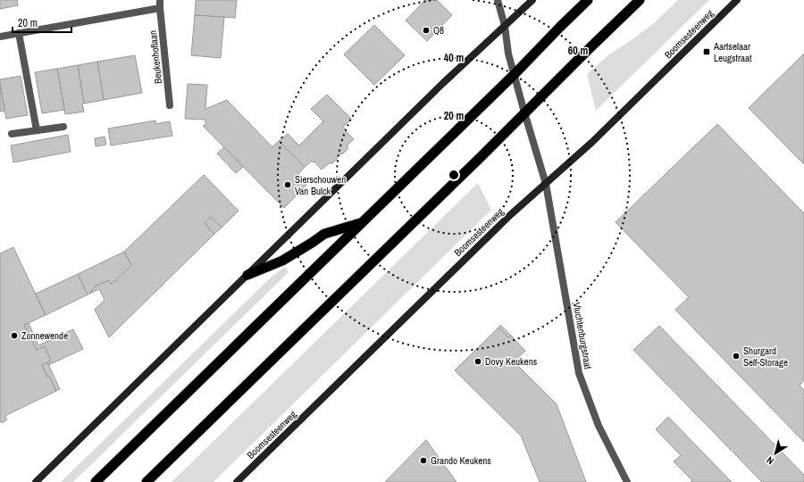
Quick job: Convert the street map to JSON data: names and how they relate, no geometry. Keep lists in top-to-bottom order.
{
  "streets": {
    "main road": ["Boomsesteenweg"],
    "street": ["Beukenhoflaan", "Vluchtenburgstraat"]
  },
  "crossings": [
    ["Boomsesteenweg", "Vluchtenburgstraat"]
  ],
  "places": {
    "other": [
      "Q8",
      "Sierschouwen Van Bulck",
      "Zonnewende",
      "Shurgard Self-Storage",
      "Dovy Keukens",
      "Grando Keukens"
    ],
    "transit": ["Aartselaar Leugstraat"]
  },
  "scale_bar": "20 m",
  "north": "bottom left",
  "rings": ["60 m", "40 m", "20 m"]
}
